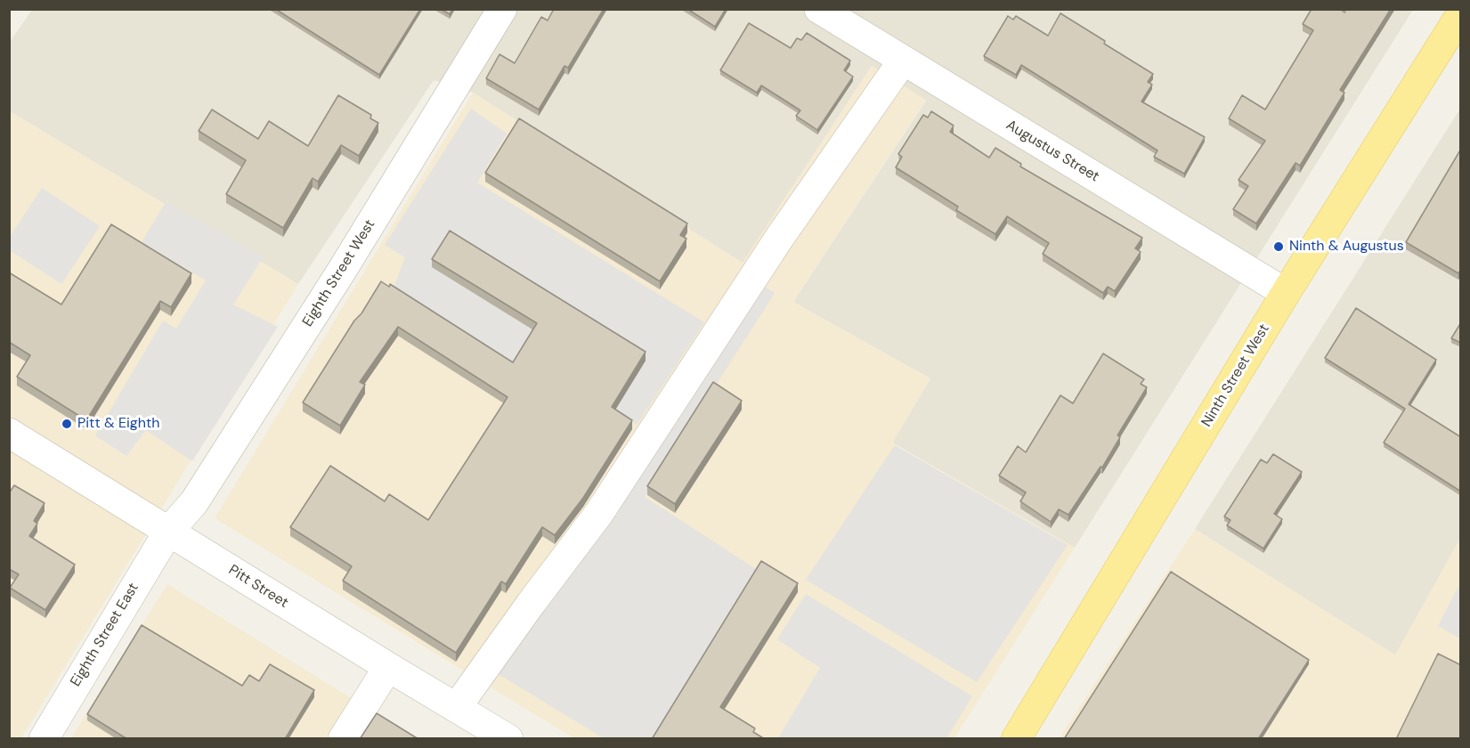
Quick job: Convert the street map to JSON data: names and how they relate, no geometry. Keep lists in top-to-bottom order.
{
  "streets": {
    "main road": ["Ninth Street West"],
    "street": [
      "Augustus Street",
      "Eighth Street West",
      "Pitt Street",
      "Eighth Street East"
    ]
  },
  "crossings": [
    ["Augustus Street", "Ninth Street West"],
    ["Eighth Street West", "Pitt Street"],
    ["Eighth Street West", "Eighth Street East"],
    ["Pitt Street", "Eighth Street East"]
  ],
  "places": ["Ninth & Augustus", "Pitt & Eighth"]
}
